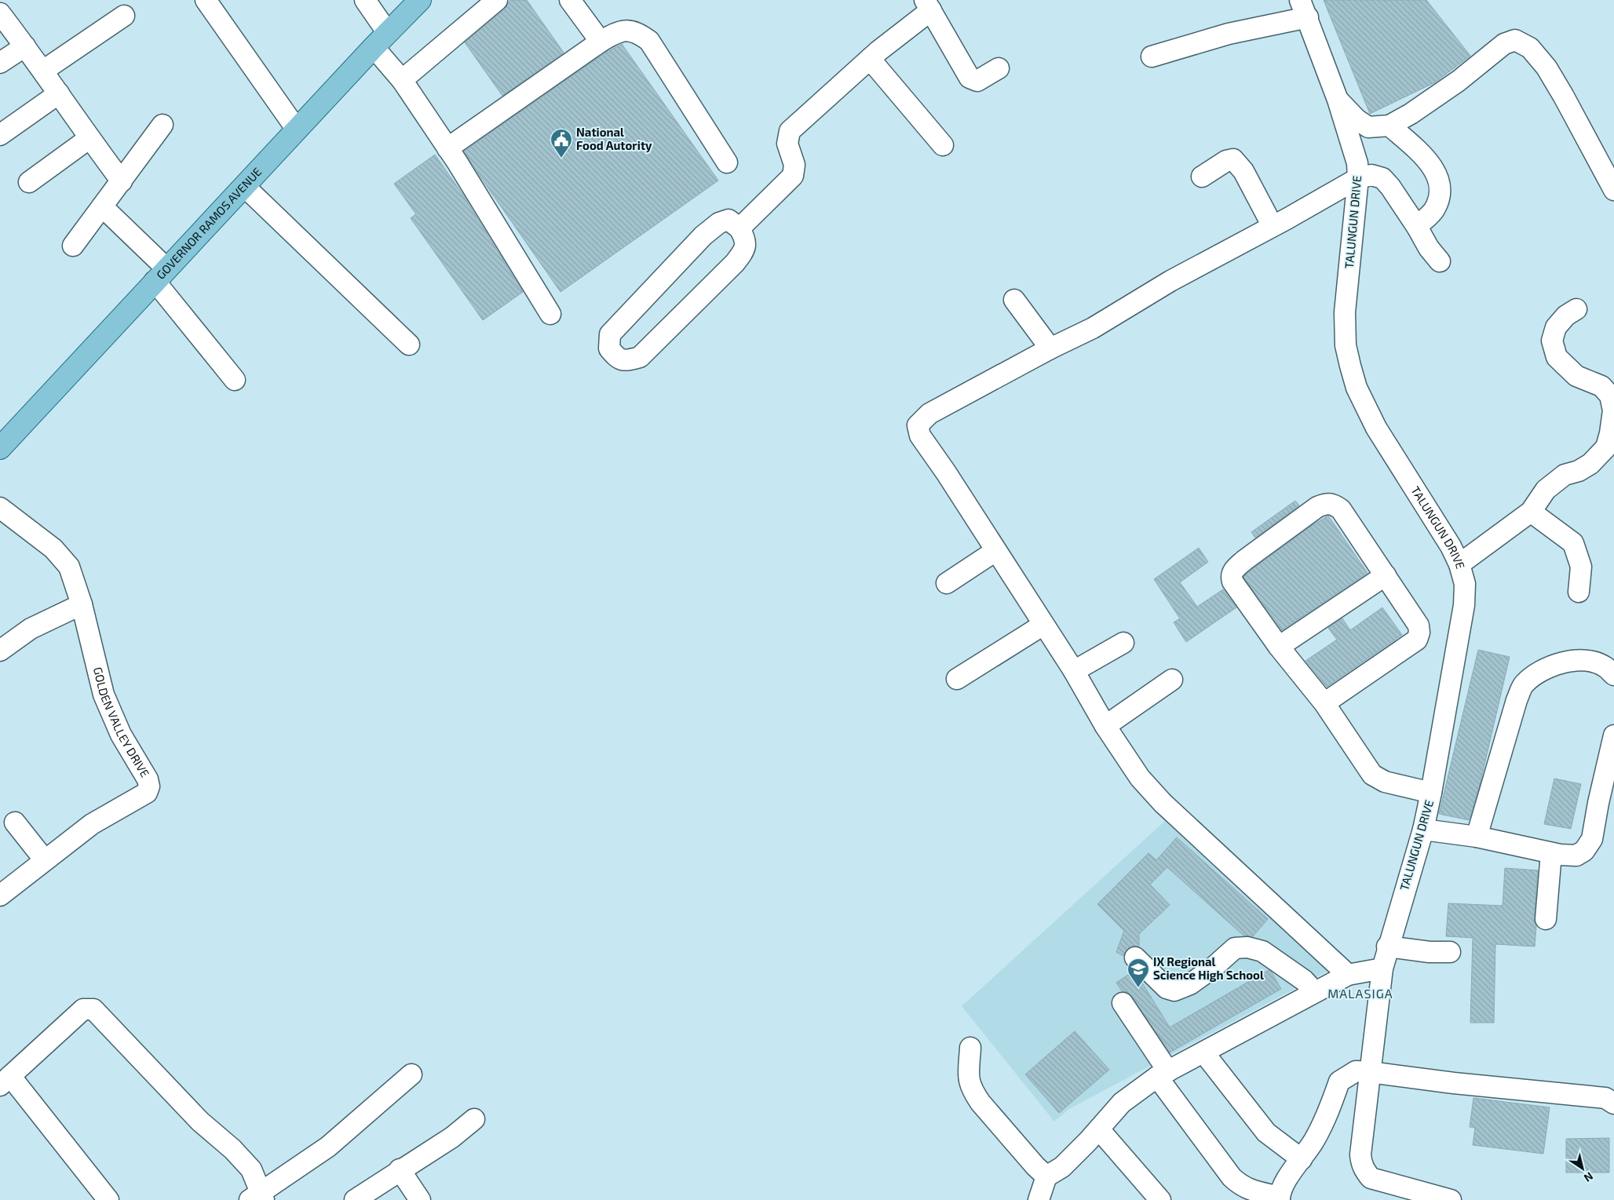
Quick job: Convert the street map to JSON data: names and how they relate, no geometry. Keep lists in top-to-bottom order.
{
  "streets": {
    "main road": ["GOVERNOR RAMOS AVENUE"],
    "street": ["TALUNGUN DRIVE", "GOLDEN VALLEY DRIVE"]
  },
  "districts": ["MALASIGA"],
  "places": {
    "public building": ["National Food Autority"],
    "school or university": ["IX Regional Science High School"]
  },
  "north": "bottom right"
}
